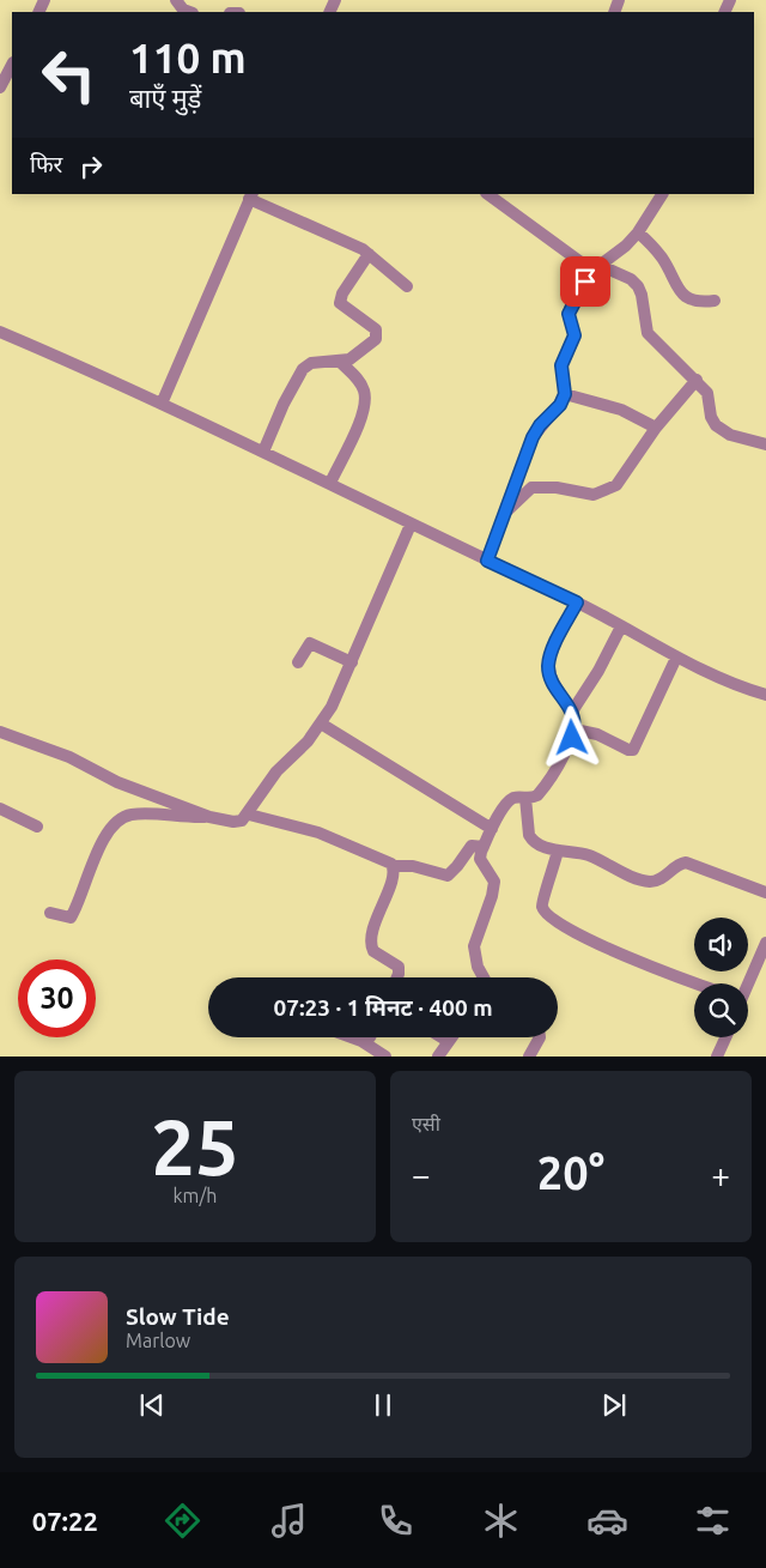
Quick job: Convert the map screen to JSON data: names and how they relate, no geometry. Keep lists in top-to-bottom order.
{
  "page": {
    "turn": ["110 m", "बाएँ मुड़ें"],
    "then": "फिर",
    "limit": "30",
    "trip": "07:23 · 1 मिनट · 400 m",
    "tile": [
      ["25", "km/h"],
      "एसी"
    ],
    "heat": ["−", "20°", "+"],
    "song": ["Slow Tide", "Marlow"],
    "tabs": "07:22"
  }
}
